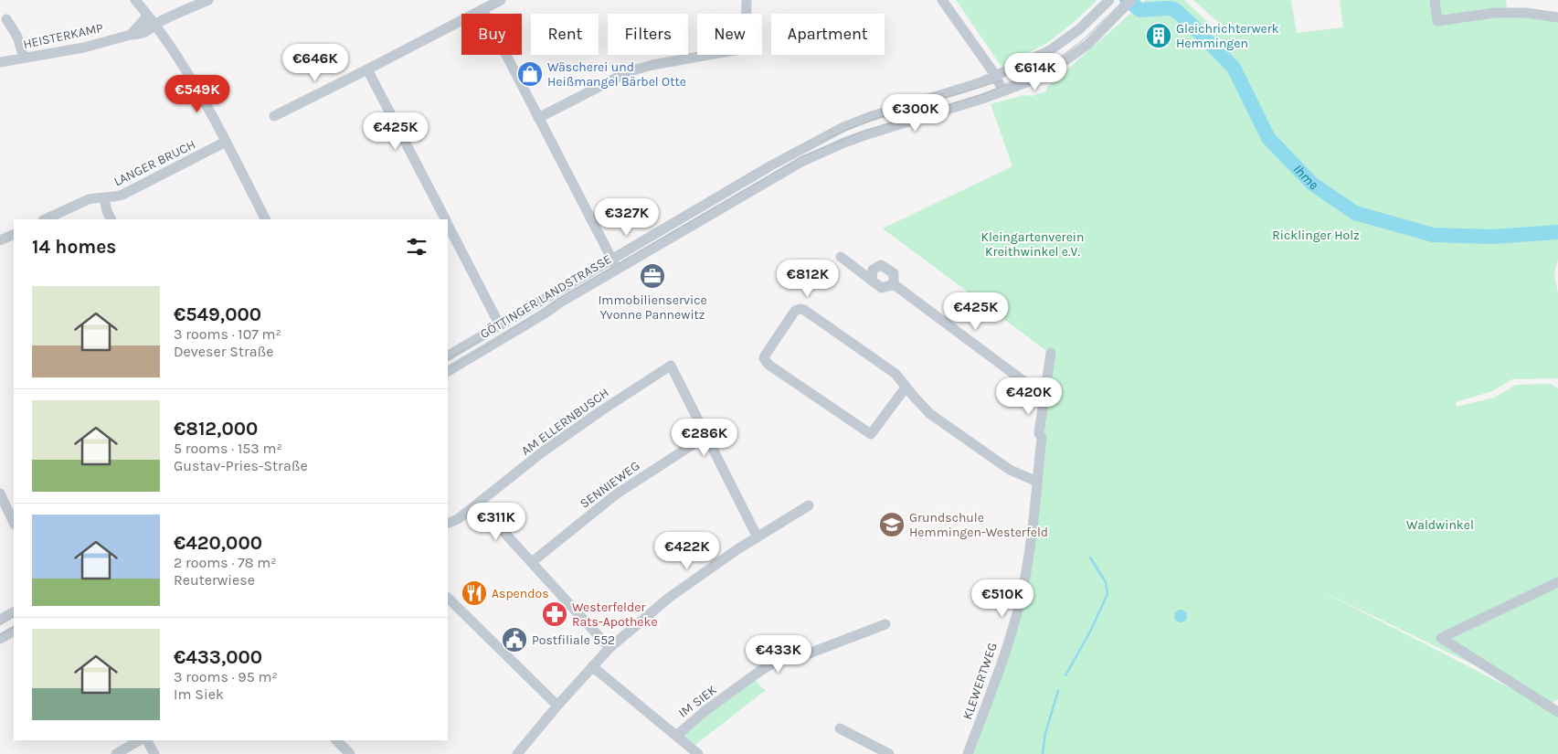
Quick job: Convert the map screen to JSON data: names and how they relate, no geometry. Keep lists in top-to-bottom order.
{
  "streets": {
    "street": [
      "HEISTERKAMP",
      "LANGER BRUCH",
      "GÖTTINGER LANDSTRASSE",
      "AM ELLERNBUSCH",
      "SENNIEWEG",
      "KLEWERTWEG",
      "IM SIEK"
    ]
  },
  "crossings": [
    ["AM ELLERNBUSCH", "SENNIEWEG"]
  ],
  "water": ["Ihme"],
  "parks": ["Ricklinger Holz", "Kleingartenverein Kreithwinkel e.V.", "Waldwinkel"],
  "places": {
    "building": ["Gleichrichterwerk Hemmingen"],
    "shop": ["Wäscherei und Heißmangel Bärbel Otte"],
    "office": ["Immobilienservice Yvonne Pannewitz"],
    "school or university": ["Grundschule Hemmingen-Westerfeld"],
    "restaurant": ["Aspendos"],
    "pharmacy": ["Westerfelder Rats-Apotheke"],
    "public building": ["Postfiliale 552"]
  },
  "page": {
    "chip": [
      "Buy",
      "Rent",
      "Filters",
      "New",
      "Apartment"
    ],
    "price": [
      "€646K",
      "€614K",
      "€549K",
      "€300K",
      "€425K",
      "€327K",
      "€812K",
      "€425K",
      "€420K",
      "€286K",
      "€311K",
      "€422K",
      "€510K",
      "€433K"
    ],
    "heading": "14 homes",
    "list": [
      {
        "name": "€549,000",
        "note": "3 rooms · 107 m² · Deveser Straße"
      },
      {
        "name": "€812,000",
        "note": "5 rooms · 153 m² · Gustav-Pries-Straße"
      },
      {
        "name": "€420,000",
        "note": "2 rooms · 78 m² · Reuterwiese"
      },
      {
        "name": "€433,000",
        "note": "3 rooms · 95 m² · Im Siek"
      }
    ]
  }
}
